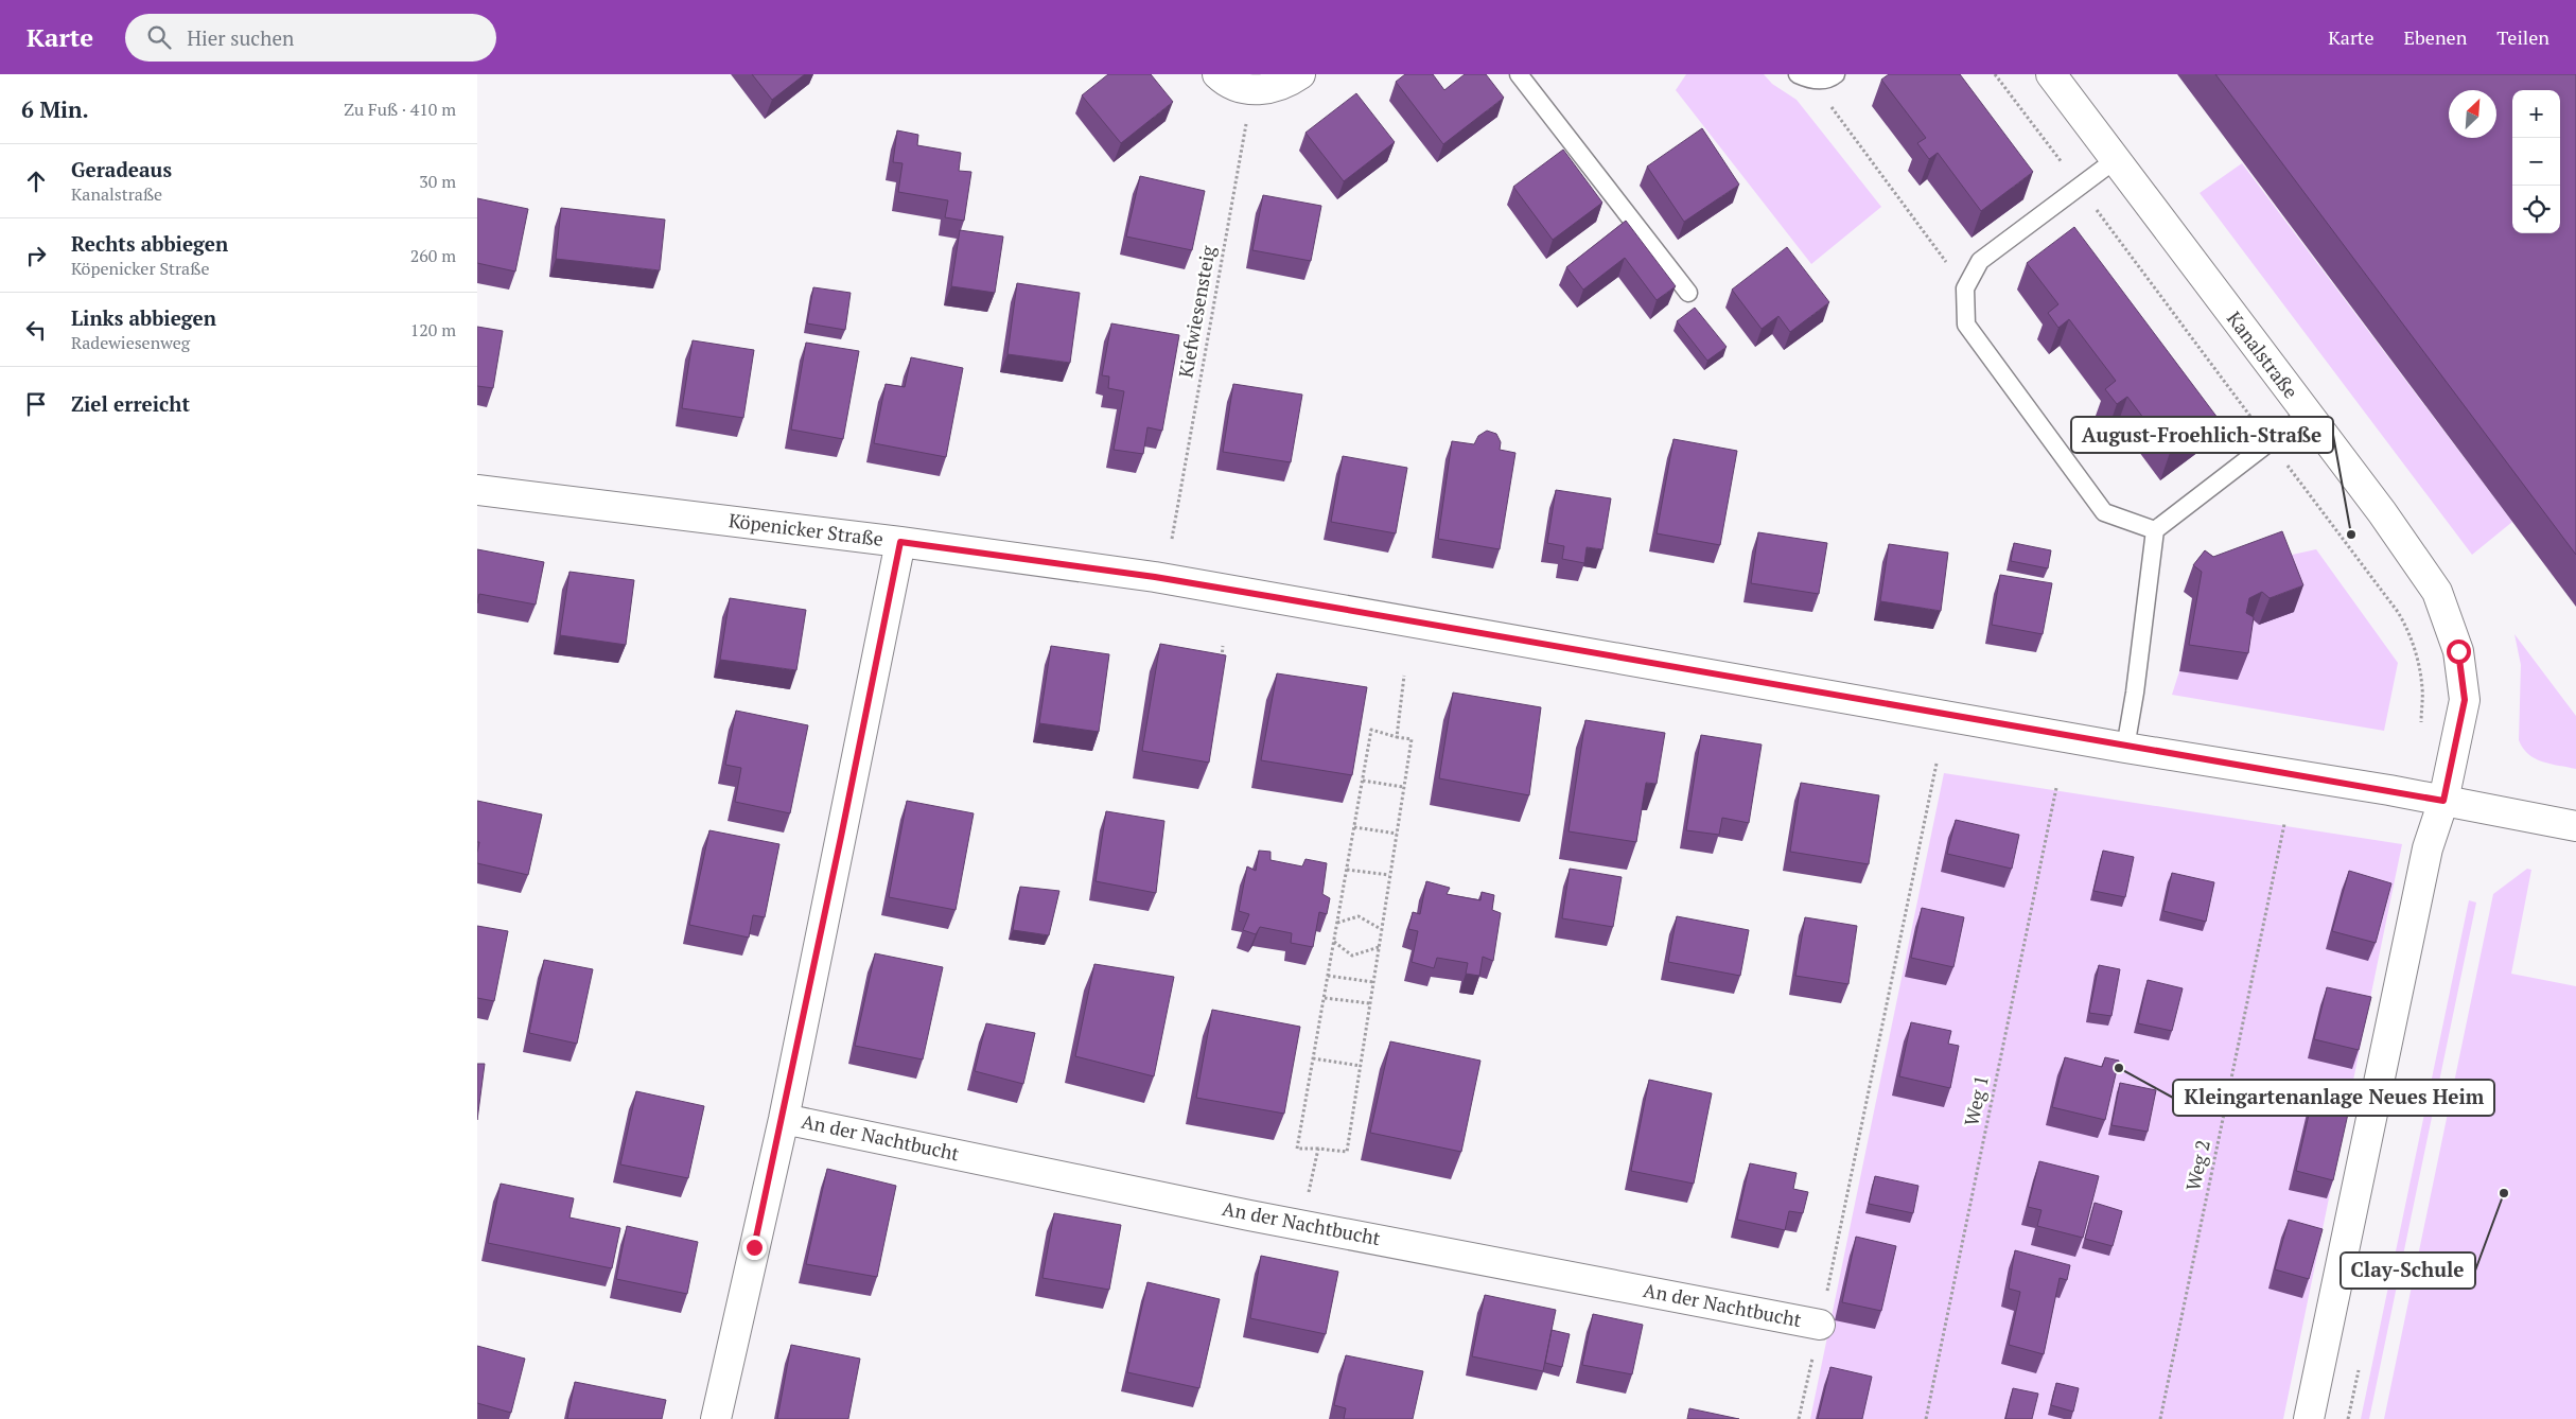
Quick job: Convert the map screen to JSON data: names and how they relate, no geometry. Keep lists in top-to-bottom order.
{
  "streets": {
    "street": ["Kanalstraße", "Köpenicker Straße", "An der Nachtbucht"],
    "path": ["Kiefwiesensteig", "Weg 1", "Weg 2"]
  },
  "crossings": [
    ["Kanalstraße", "Köpenicker Straße"]
  ],
  "places": ["August-Froehlich-Straße", "Kleingartenanlage Neues Heim", "Clay-Schule"],
  "north": "top right",
  "page": {
    "header": "Karte",
    "search": "Hier suchen",
    "nav": ["Karte", "Ebenen", "Teilen"],
    "heading": ["6 Min.", "Zu Fuß · 410 m"],
    "map_buttons": ["+", "−"],
    "list": [
      ["Geradeaus", "Kanalstraße", "30 m"],
      ["Rechts abbiegen", "Köpenicker Straße", "260 m"],
      ["Links abbiegen", "Radewiesenweg", "120 m"],
      "Ziel erreicht"
    ]
  }
}
